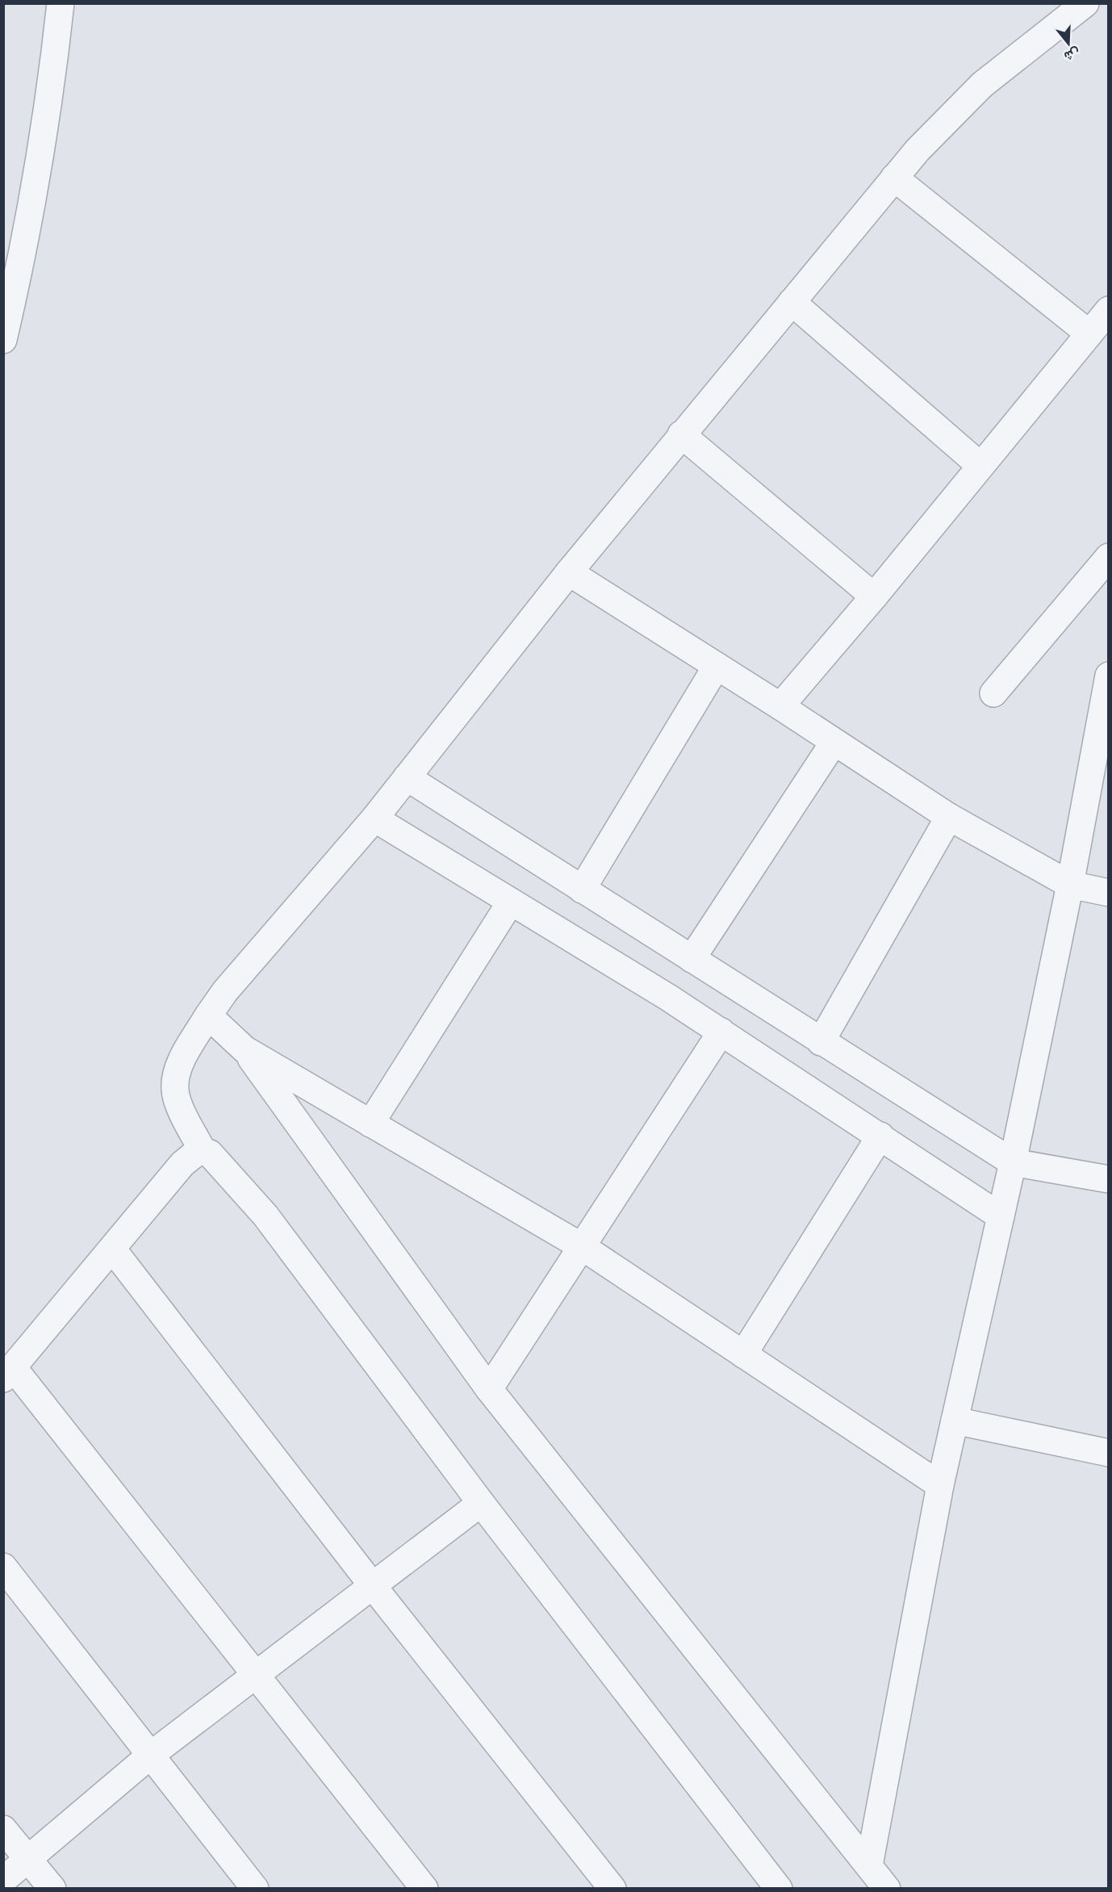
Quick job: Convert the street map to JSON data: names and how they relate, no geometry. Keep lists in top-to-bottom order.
{
  "north": "bottom"
}
